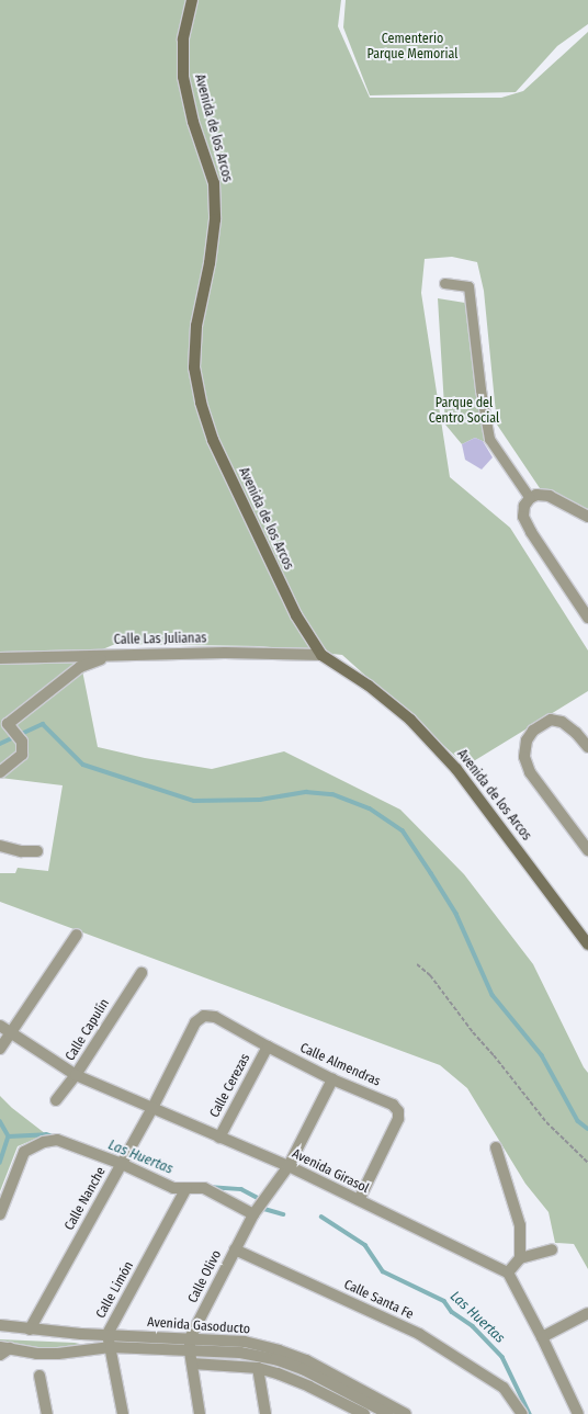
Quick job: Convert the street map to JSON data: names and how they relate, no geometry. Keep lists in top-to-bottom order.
{
  "streets": {
    "main road": ["Avenida de los Arcos"],
    "street": [
      "Calle Las Julianas",
      "Calle Capulín",
      "Calle Almendras",
      "Calle Cerezas",
      "Avenida Girasol",
      "Calle Nanche",
      "Calle Olivo",
      "Calle Limón",
      "Calle Santa Fe",
      "Avenida Gasoducto"
    ]
  },
  "crossings": [
    ["Avenida de los Arcos", "Calle Las Julianas"],
    ["Calle Capulín", "Avenida Girasol"],
    ["Calle Almendras", "Calle Cerezas"],
    ["Calle Almendras", "Avenida Girasol"],
    ["Calle Almendras", "Calle Nanche"],
    ["Calle Almendras", "Calle Olivo"],
    ["Calle Cerezas", "Avenida Girasol"],
    ["Avenida Girasol", "Calle Nanche"],
    ["Avenida Girasol", "Calle Olivo"],
    ["Calle Nanche", "Avenida Gasoducto"],
    ["Calle Olivo", "Calle Santa Fe"],
    ["Calle Olivo", "Avenida Gasoducto"],
    ["Calle Limón", "Avenida Gasoducto"]
  ],
  "water": ["Las Huertas"],
  "parks": ["Cementerio Parque Memorial", "Parque del Centro Social"]
}
